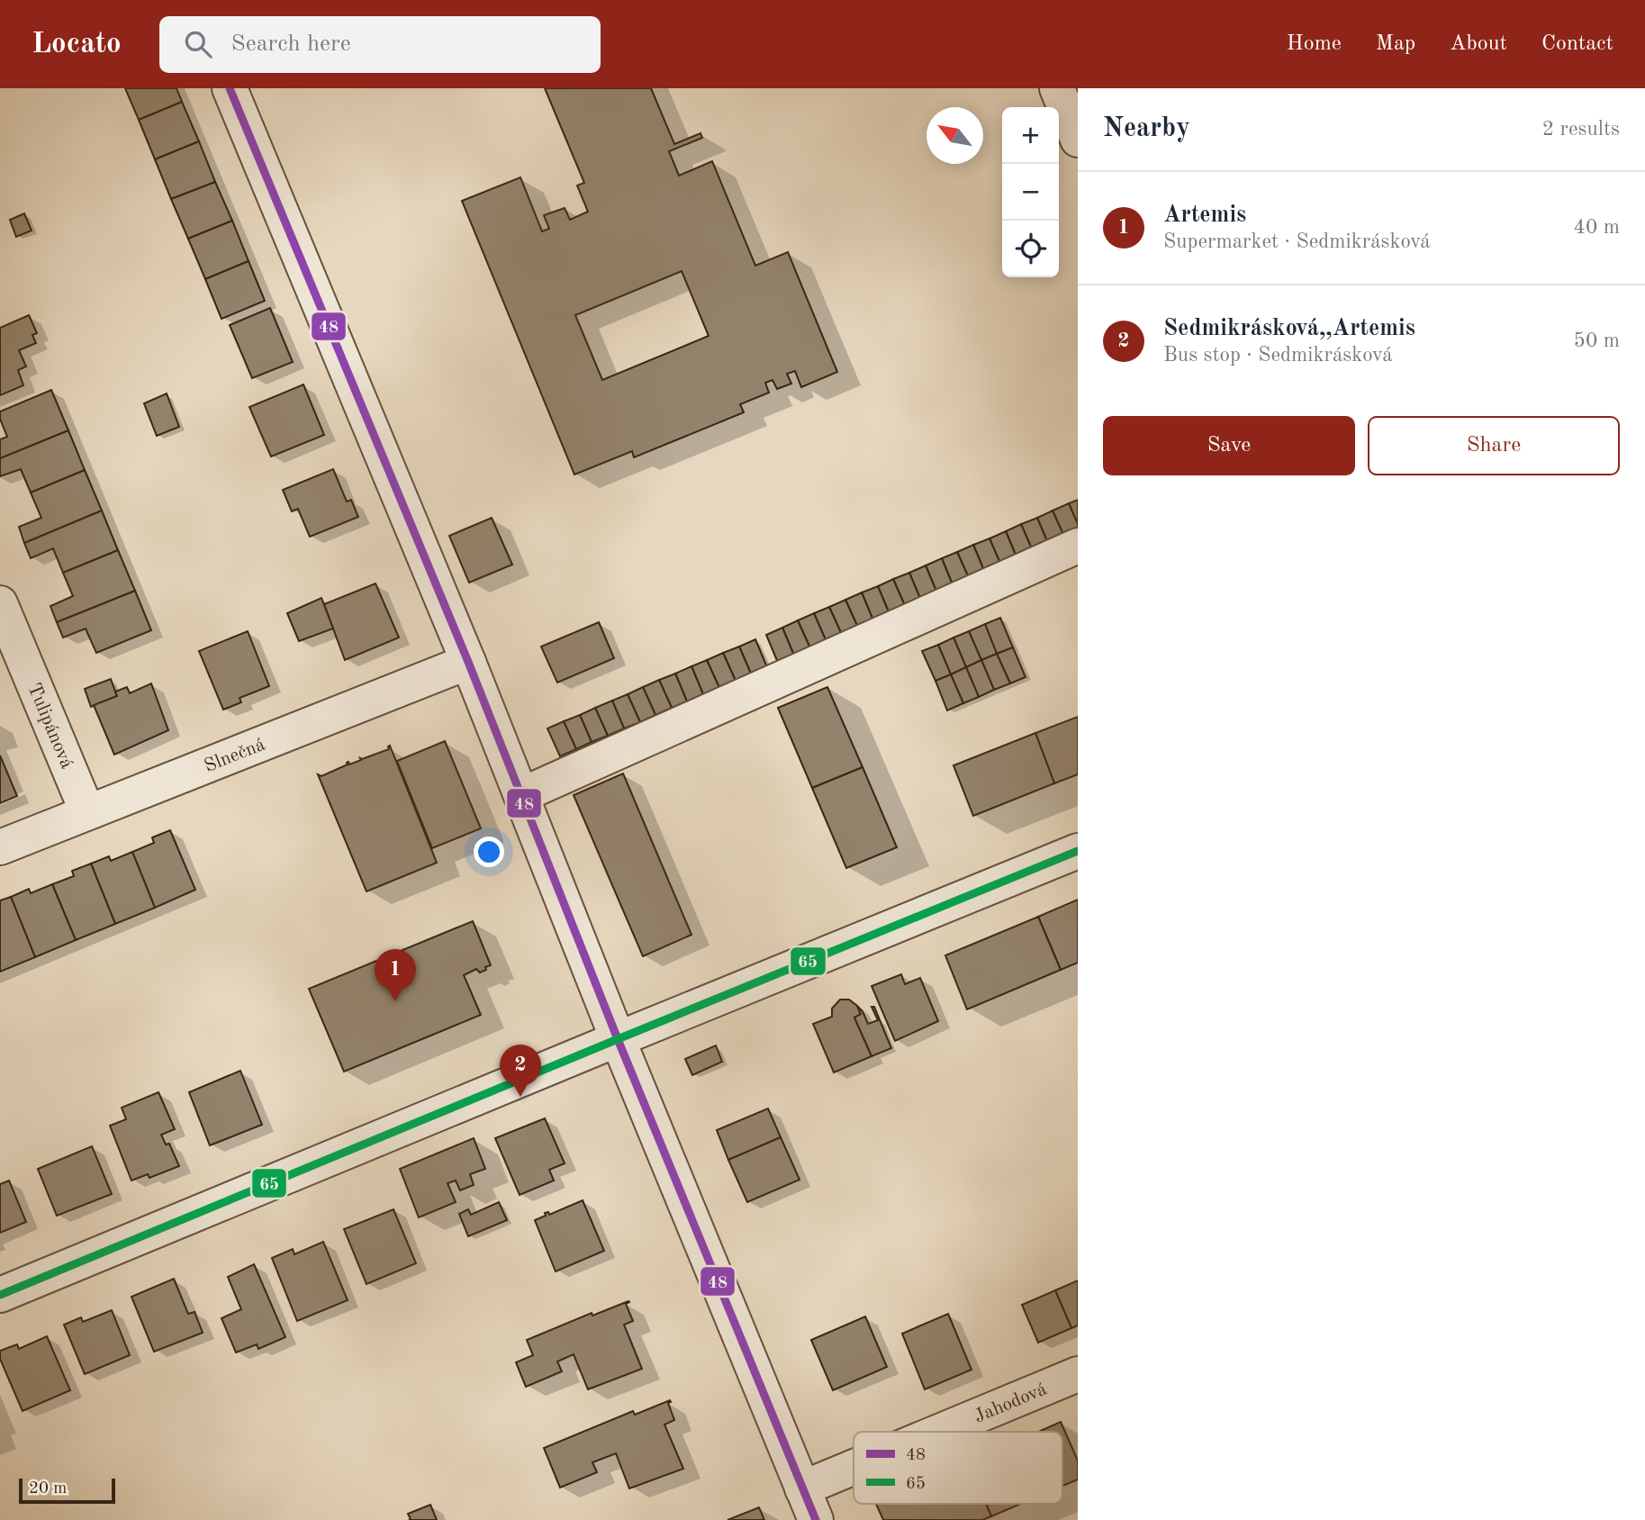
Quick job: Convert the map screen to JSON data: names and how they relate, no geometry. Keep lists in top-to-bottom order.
{
  "streets": {
    "street": ["Tulipánová", "Slnečná", "Jahodová"]
  },
  "crossings": [
    ["Tulipánová", "Slnečná"]
  ],
  "lines": ["transit line 48", "transit line 65"],
  "legend": ["48", "65"],
  "scale_bar": "20 m",
  "north": "top left",
  "page": {
    "header": "Locato",
    "search": "Search here",
    "nav": [
      "Home",
      "Map",
      "About",
      "Contact"
    ],
    "heading": ["Nearby", "2 results"],
    "map_buttons": ["+", "−"],
    "list": [
      {
        "mark": "1",
        "name": "Artemis",
        "note": "Supermarket · Sedmikrásková",
        "value": "40 m"
      },
      {
        "mark": "2",
        "name": "Sedmikrásková,,Artemis",
        "note": "Bus stop · Sedmikrásková",
        "value": "50 m"
      }
    ],
    "buttons": ["Save", "Share"],
    "pins": ["1", "2"],
    "scale": "20 m"
  }
}
